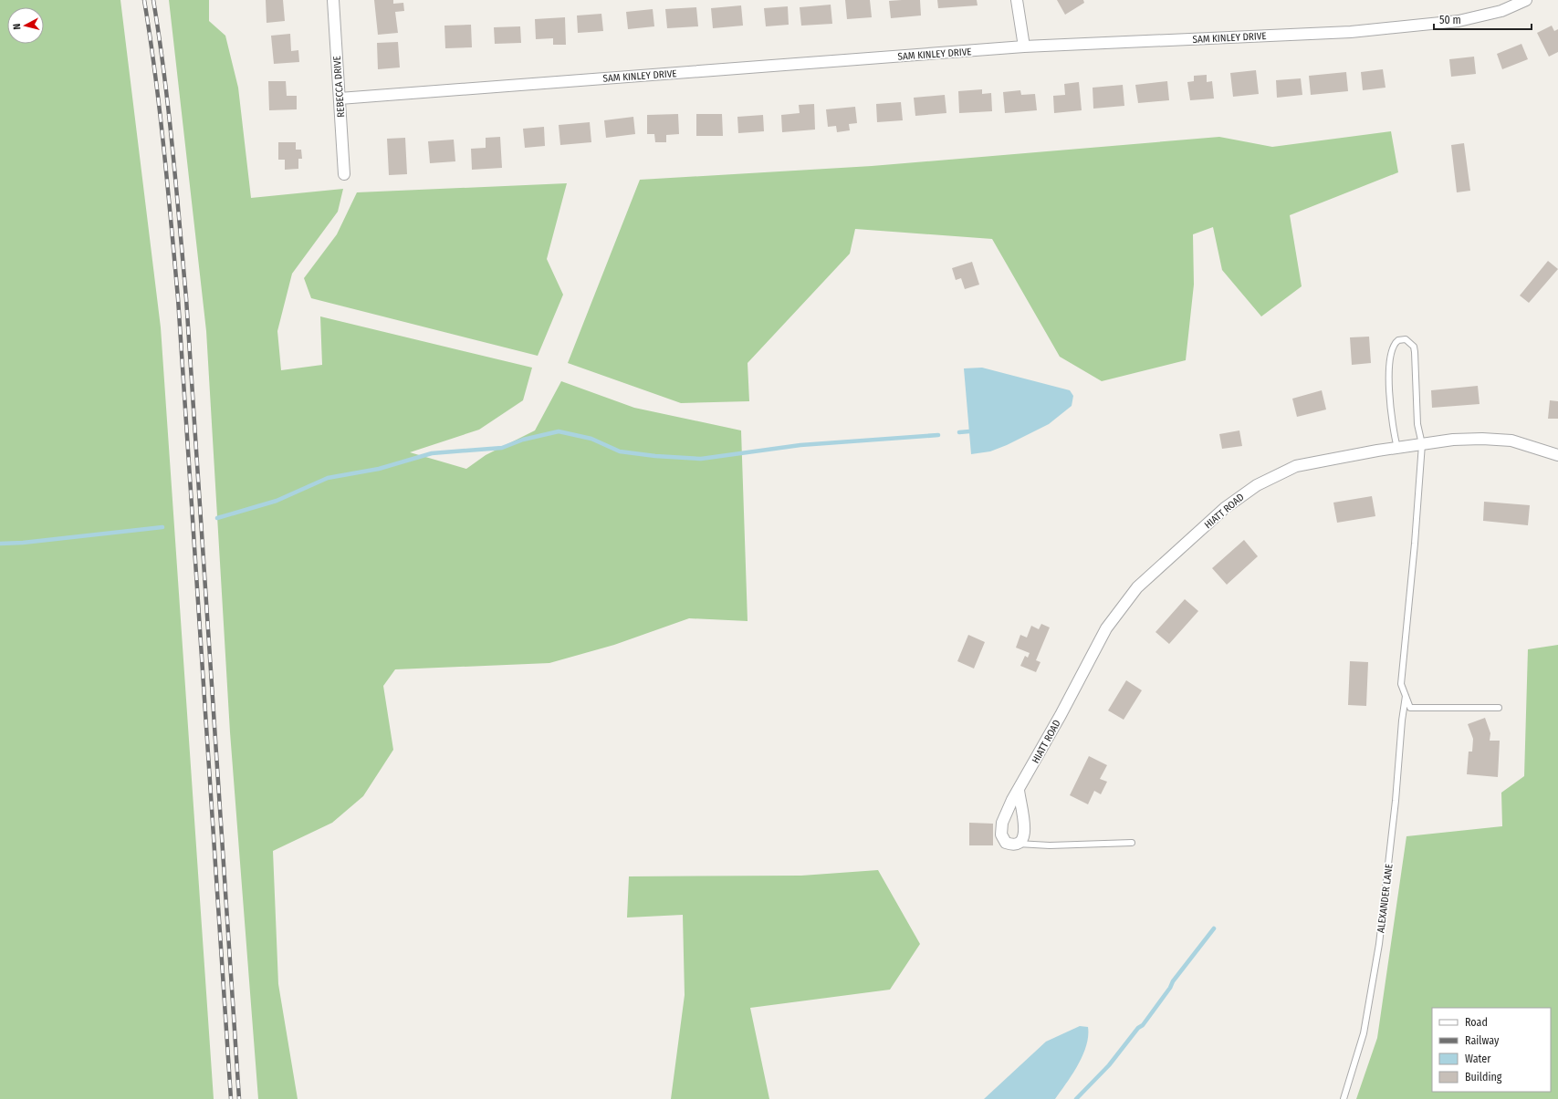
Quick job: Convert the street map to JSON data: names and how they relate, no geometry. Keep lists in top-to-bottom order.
{
  "streets": {
    "street": ["SAM KINLEY DRIVE", "REBECCA DRIVE", "HIATT ROAD"],
    "lane": ["ALEXANDER LANE"]
  },
  "crossings": [
    ["SAM KINLEY DRIVE", "REBECCA DRIVE"]
  ],
  "legend": [
    "Road",
    "Railway",
    "Water",
    "Building"
  ],
  "scale_bar": "50 m",
  "north": "left"
}
